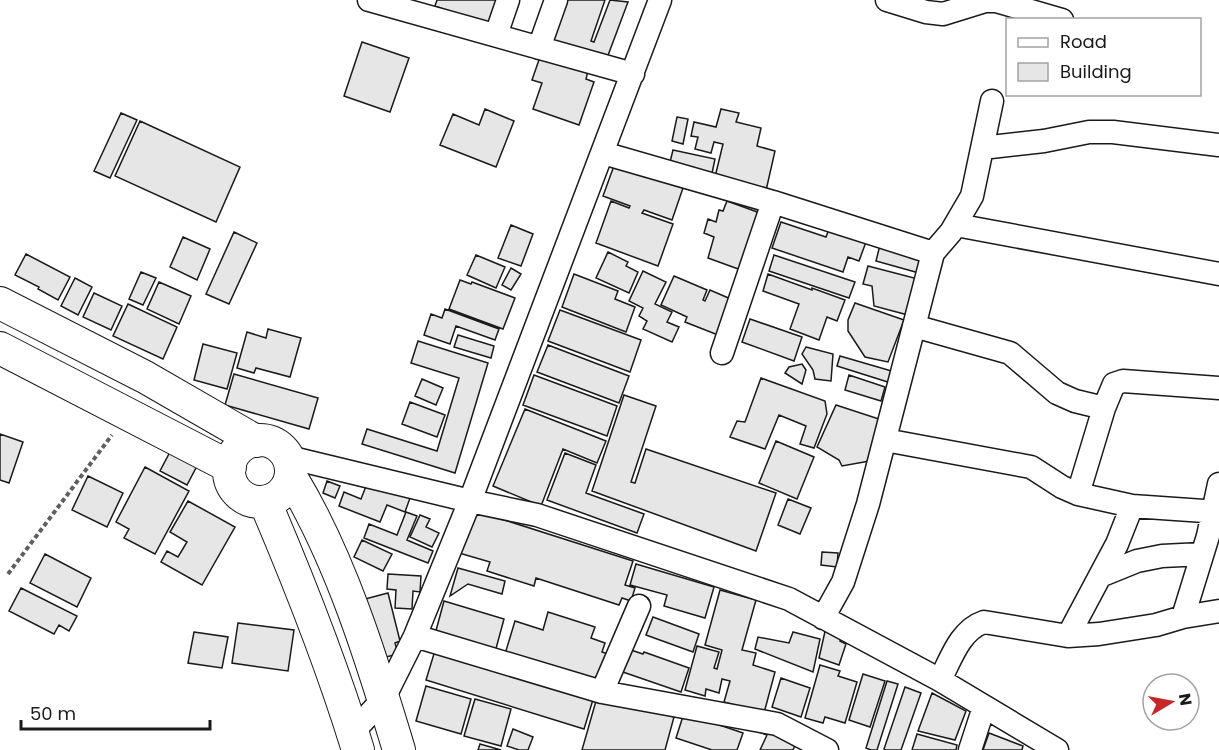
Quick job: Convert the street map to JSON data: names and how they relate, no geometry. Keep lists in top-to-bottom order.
{
  "legend": ["Road", "Building"],
  "scale_bar": "50 m",
  "north": "right"
}
